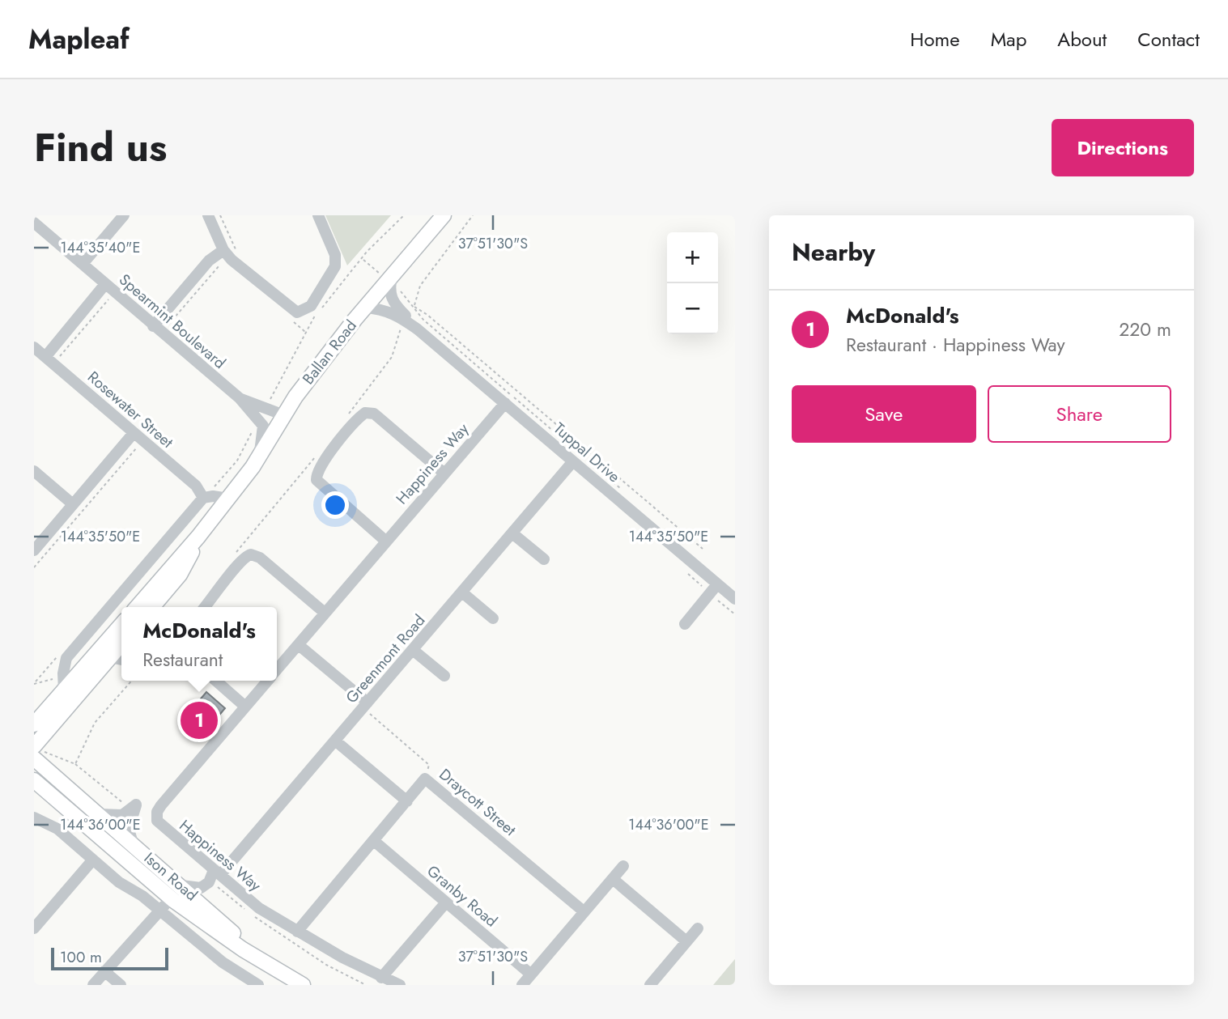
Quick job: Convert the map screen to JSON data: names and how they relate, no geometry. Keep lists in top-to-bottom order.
{
  "streets": {
    "main road": ["Ballan Road", "Ison Road"],
    "street": [
      "Spearmint Boulevard",
      "Rosewater Street",
      "Tuppal Drive",
      "Happiness Way",
      "Greenmont Road",
      "Draycott Street",
      "Granby Road"
    ]
  },
  "crossings": [
    ["Spearmint Boulevard", "Ballan Road"],
    ["Ballan Road", "Tuppal Drive"],
    ["Tuppal Drive", "Happiness Way"],
    ["Tuppal Drive", "Greenmont Road"],
    ["Happiness Way", "Greenmont Road"],
    ["Happiness Way", "Draycott Street"],
    ["Greenmont Road", "Ison Road"],
    ["Draycott Street", "Granby Road"]
  ],
  "scale_bar": "100 m",
  "page": {
    "header": "Mapleaf",
    "nav": [
      "Home",
      "Map",
      "About",
      "Contact"
    ],
    "title": "Find us",
    "buttons": [
      "Directions",
      ["Save", "Share"]
    ],
    "heading": "Nearby",
    "map_buttons": ["+", "−"],
    "list": [
      {
        "mark": "1",
        "name": "McDonald's",
        "note": "Restaurant · Happiness Way",
        "value": "220 m"
      }
    ],
    "popup": ["McDonald's", "Restaurant"],
    "pins": "1",
    "scale": "100 m"
  },
  "coordinates": [
    "37°51'30\"S",
    "144°35'40\"E",
    "144°35'50\"E",
    "144°36'00\"E"
  ]
}
